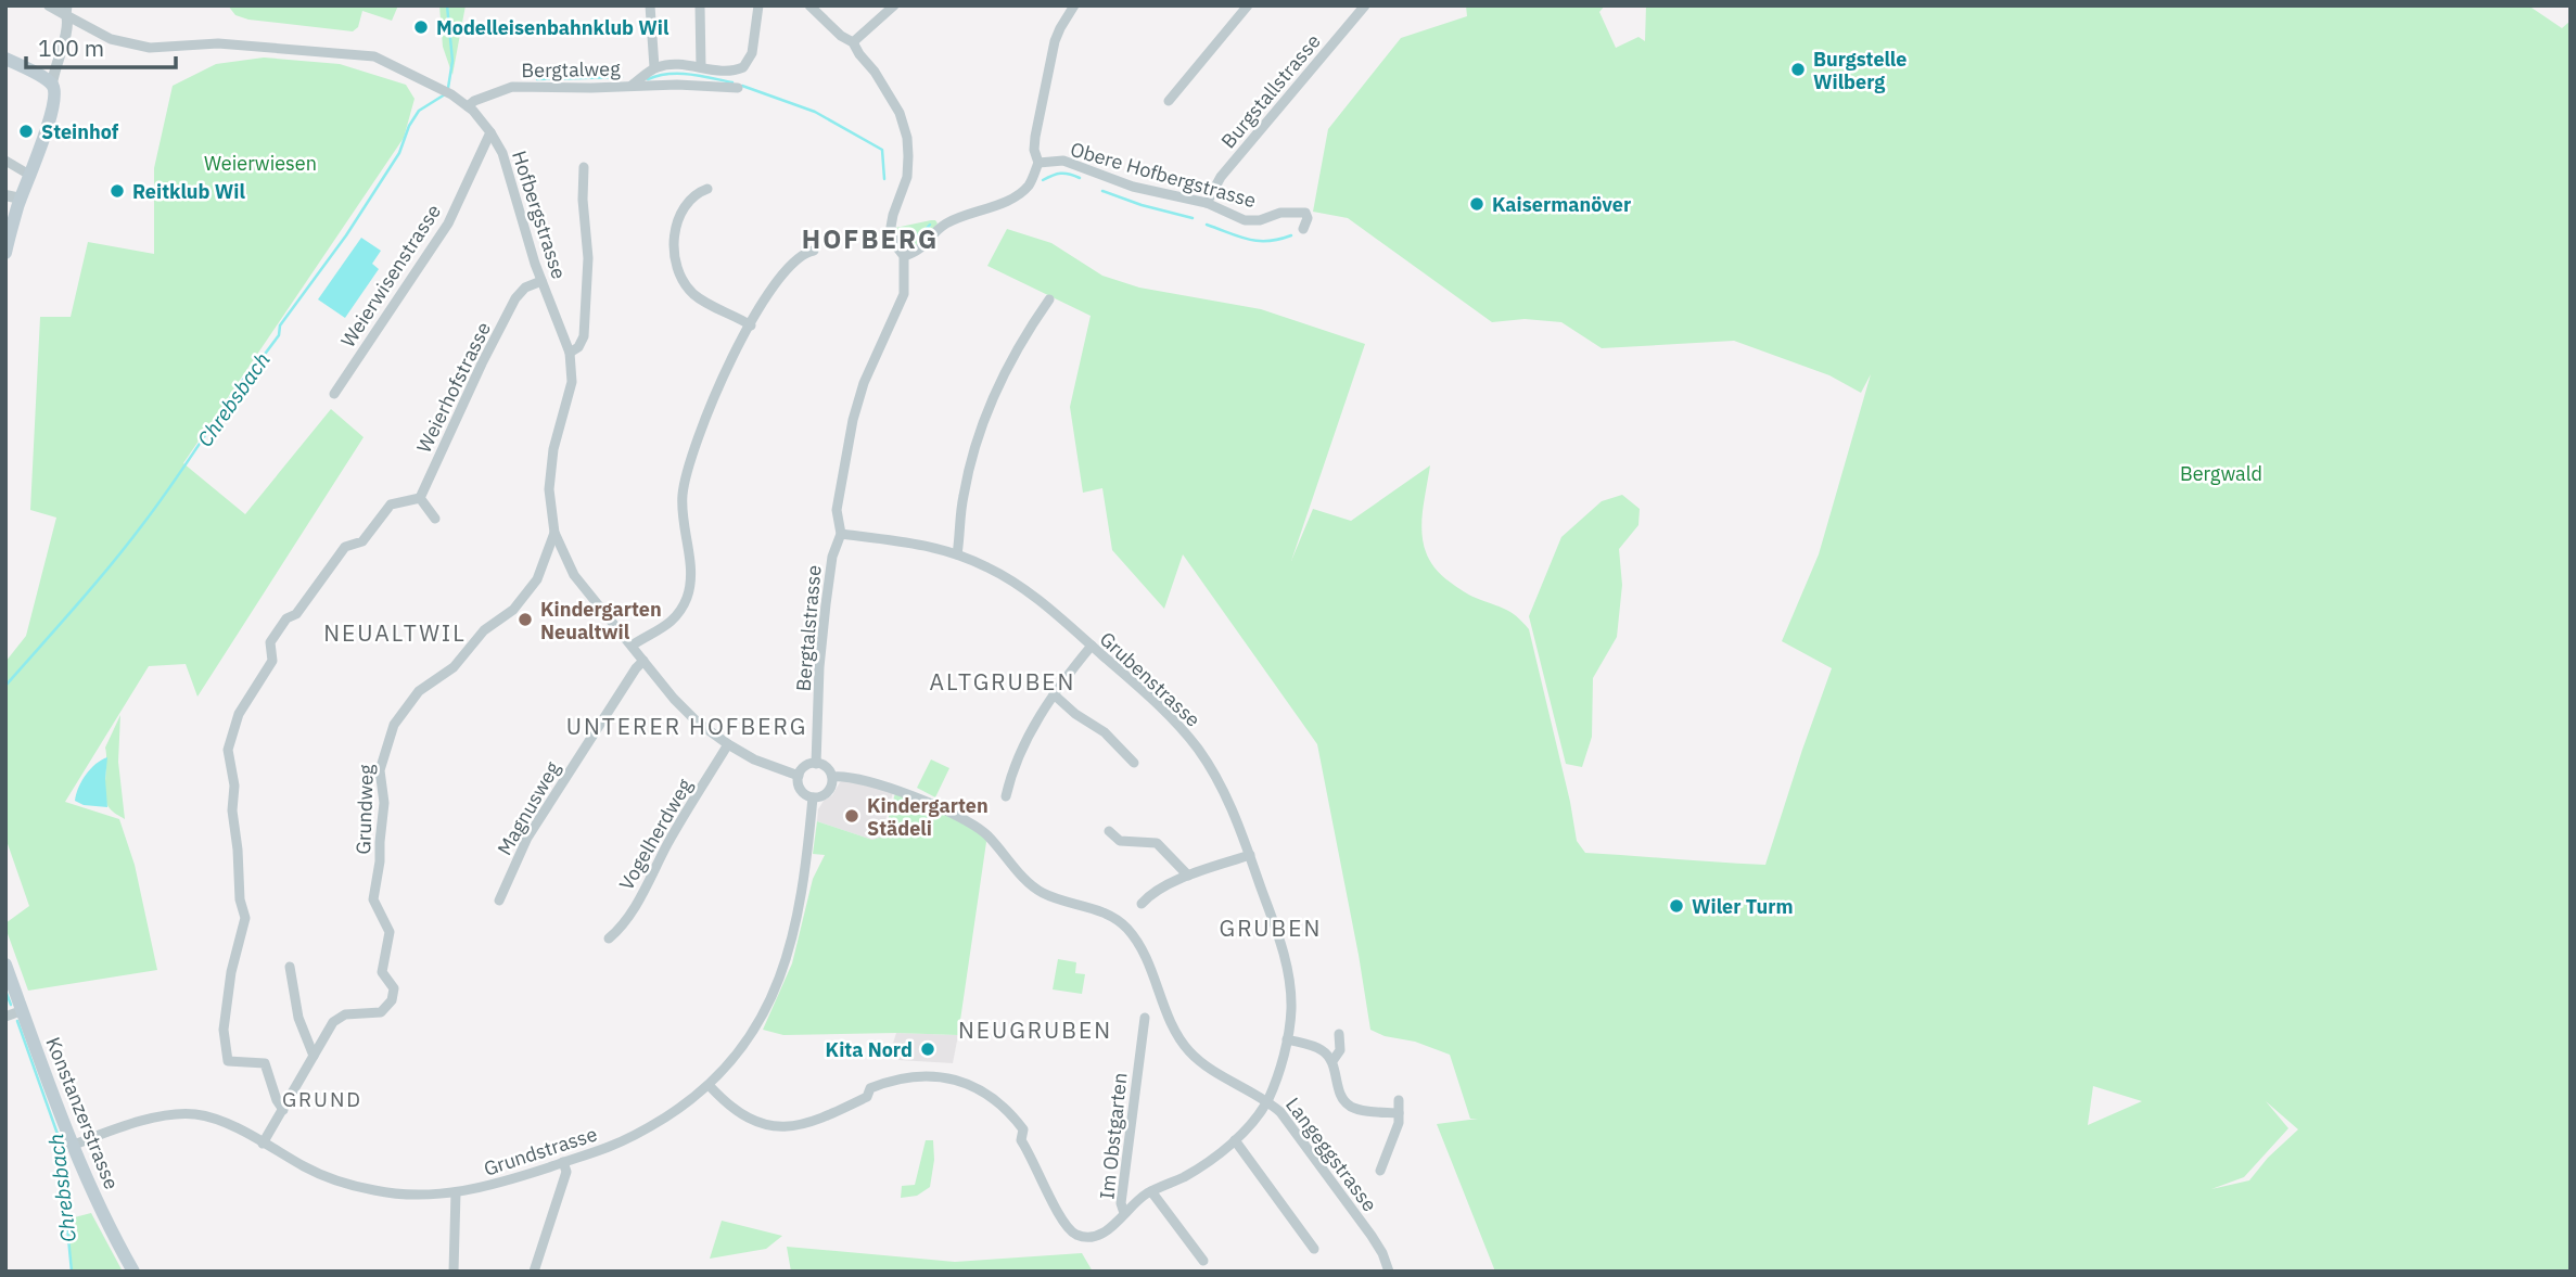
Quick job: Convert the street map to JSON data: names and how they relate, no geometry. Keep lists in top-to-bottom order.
{
  "streets": {
    "main road": ["Konstanzerstrasse"],
    "street": [
      "Bergtalweg",
      "Burgstallstrasse",
      "Obere Hofbergstrasse",
      "Hofbergstrasse",
      "Weierwisenstrasse",
      "Weierhofstrasse",
      "Bergtalstrasse",
      "Grubenstrasse",
      "Magnusweg",
      "Grundweg",
      "Vogelherdweg",
      "Im Obstgarten",
      "Grundstrasse",
      "Langeggstrasse"
    ]
  },
  "crossings": [
    ["Bergtalweg", "Hofbergstrasse"],
    ["Burgstallstrasse", "Obere Hofbergstrasse"],
    ["Hofbergstrasse", "Weierwisenstrasse"],
    ["Hofbergstrasse", "Weierhofstrasse"],
    ["Hofbergstrasse", "Bergtalstrasse"],
    ["Hofbergstrasse", "Magnusweg"],
    ["Hofbergstrasse", "Grundweg"],
    ["Hofbergstrasse", "Vogelherdweg"],
    ["Hofbergstrasse", "Grundstrasse"],
    ["Hofbergstrasse", "Langeggstrasse"],
    ["Bergtalstrasse", "Grubenstrasse"],
    ["Bergtalstrasse", "Grundstrasse"],
    ["Bergtalstrasse", "Langeggstrasse"],
    ["Grubenstrasse", "Langeggstrasse"],
    ["Grundweg", "Grundstrasse"],
    ["Konstanzerstrasse", "Grundstrasse"],
    ["Grundstrasse", "Langeggstrasse"]
  ],
  "districts": [
    "HOFBERG",
    "NEUALTWIL",
    "ALTGRUBEN",
    "UNTERER HOFBERG",
    "GRUBEN",
    "NEUGRUBEN",
    "GRUND"
  ],
  "water": ["Chrebsbach"],
  "parks": ["Weierwiesen", "Bergwald"],
  "places": [
    "Modelleisenbahnklub Wil",
    "Burgstelle Wilberg",
    "Steinhof",
    "Reitklub Wil",
    "Kaisermanöver",
    "Kindergarten Neualtwil",
    "Kindergarten Städeli",
    "Wiler Turm",
    "Kita Nord"
  ],
  "scale_bar": "100 m"
}
